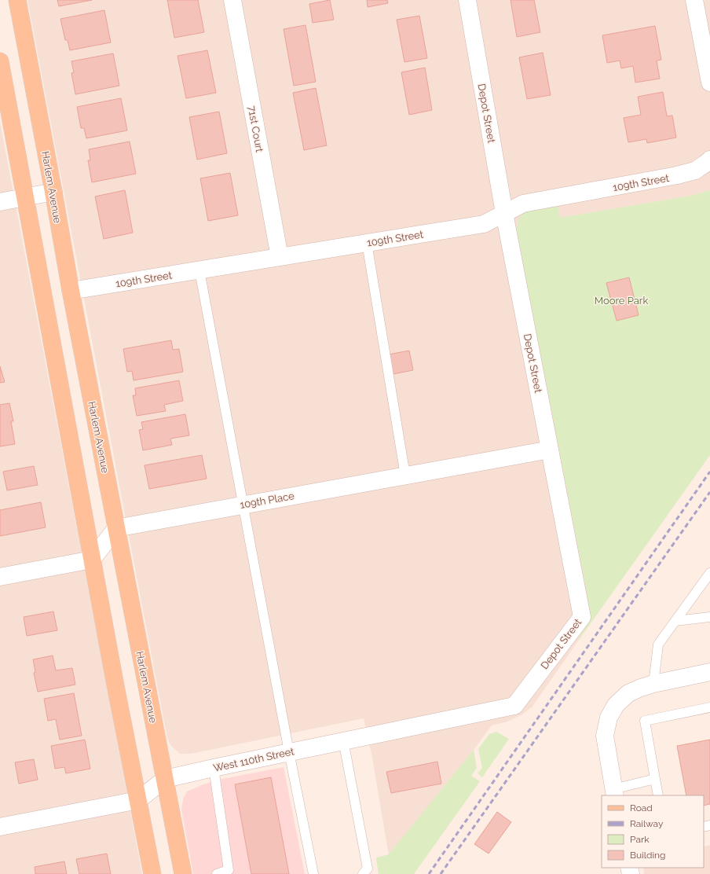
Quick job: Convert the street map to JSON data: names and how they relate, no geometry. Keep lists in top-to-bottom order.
{
  "streets": {
    "main road": ["Harlem Avenue"],
    "street": [
      "Depot Street",
      "71st Court",
      "109th Street",
      "109th Place",
      "West 110th Street"
    ]
  },
  "crossings": [
    ["Depot Street", "109th Street"],
    ["Depot Street", "109th Place"],
    ["Depot Street", "West 110th Street"],
    ["71st Court", "109th Street"],
    ["109th Street", "Harlem Avenue"],
    ["Harlem Avenue", "109th Place"],
    ["Harlem Avenue", "West 110th Street"]
  ],
  "parks": ["Moore Park"],
  "legend": [
    "Road",
    "Railway",
    "Park",
    "Building"
  ]
}
